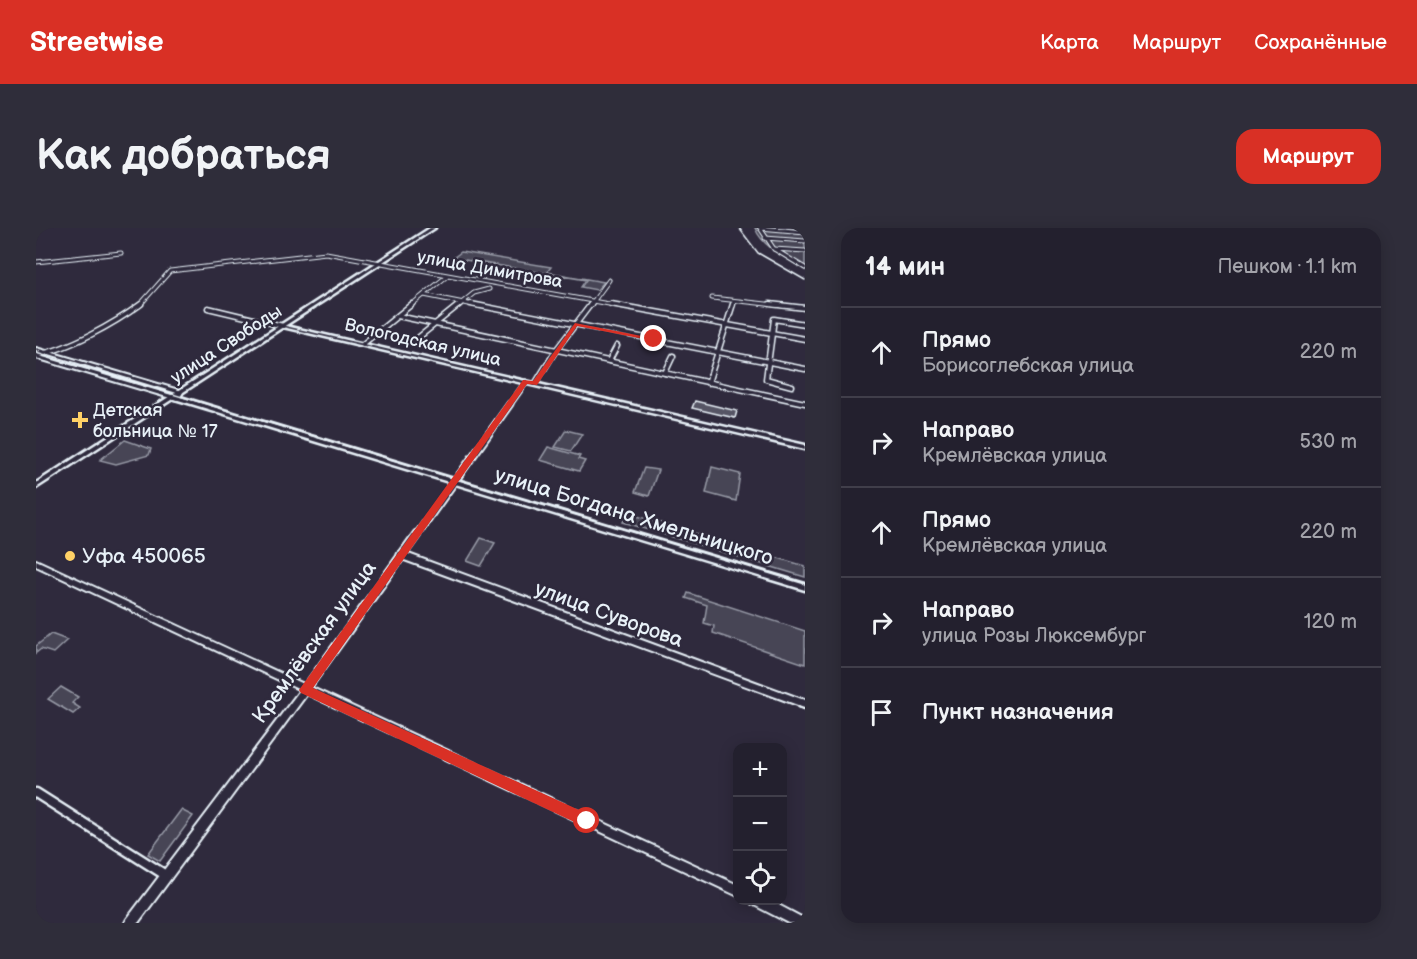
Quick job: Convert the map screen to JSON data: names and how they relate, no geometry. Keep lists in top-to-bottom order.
{
  "streets": {
    "main road": ["Вологодская улица", "улица Свободы", "улица Богдана Хмельницкого"],
    "street": ["улица Димитрова", "улица Суворова", "Кремлёвская улица"]
  },
  "crossings": [
    ["улица Димитрова", "улица Свободы"],
    ["Вологодская улица", "улица Свободы"],
    ["Вологодская улица", "Кремлёвская улица"],
    ["улица Свободы", "улица Богдана Хмельницкого"],
    ["улица Богдана Хмельницкого", "Кремлёвская улица"],
    ["улица Суворова", "Кремлёвская улица"]
  ],
  "places": {
    "health": ["Детская больница № 17"],
    "other": ["Уфа 450065"]
  },
  "page": {
    "header": "Streetwise",
    "nav": ["Карта", "Маршрут", "Сохранённые"],
    "buttons": "Маршрут",
    "title": "Как добраться",
    "heading": ["14 мин", "Пешком · 1.1 km"],
    "list": [
      ["Прямо", "Борисоглебская улица", "220 m"],
      ["Направо", "Кремлёвская улица", "530 m"],
      ["Прямо", "Кремлёвская улица", "220 m"],
      ["Направо", "улица Розы Люксембург", "120 m"],
      "Пункт назначения"
    ],
    "map_buttons": ["+", "−"]
  }
}
